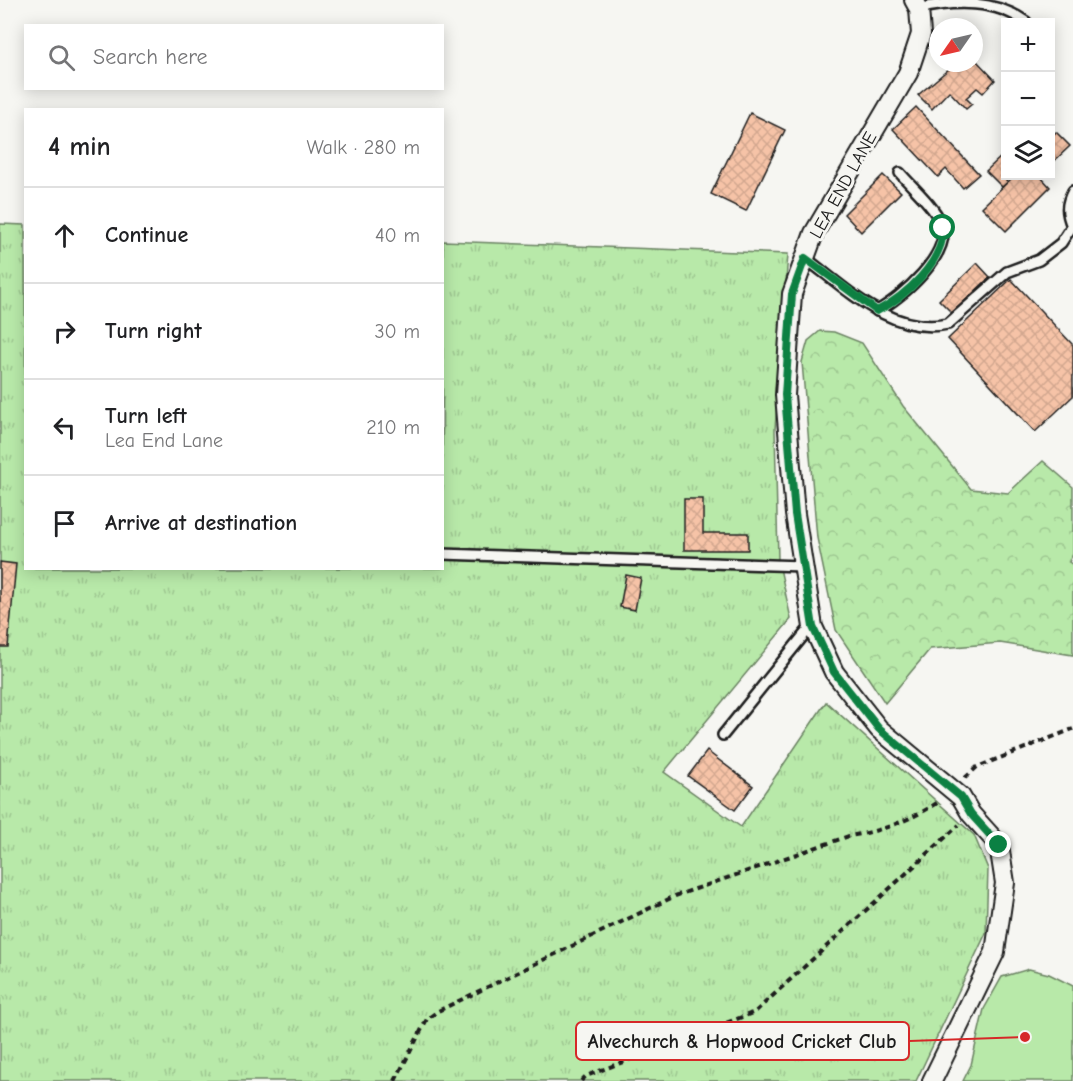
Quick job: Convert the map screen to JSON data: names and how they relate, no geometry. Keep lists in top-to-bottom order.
{
  "streets": {
    "street": ["LEA END LANE"]
  },
  "places": ["Alvechurch & Hopwood Cricket Club"],
  "north": "bottom left",
  "page": {
    "map_buttons": ["+", "−"],
    "search": "Search here",
    "heading": ["4 min", "Walk · 280 m"],
    "list": [
      ["Continue", "40 m"],
      ["Turn right", "30 m"],
      ["Turn left", "Lea End Lane", "210 m"],
      "Arrive at destination"
    ]
  }
}
